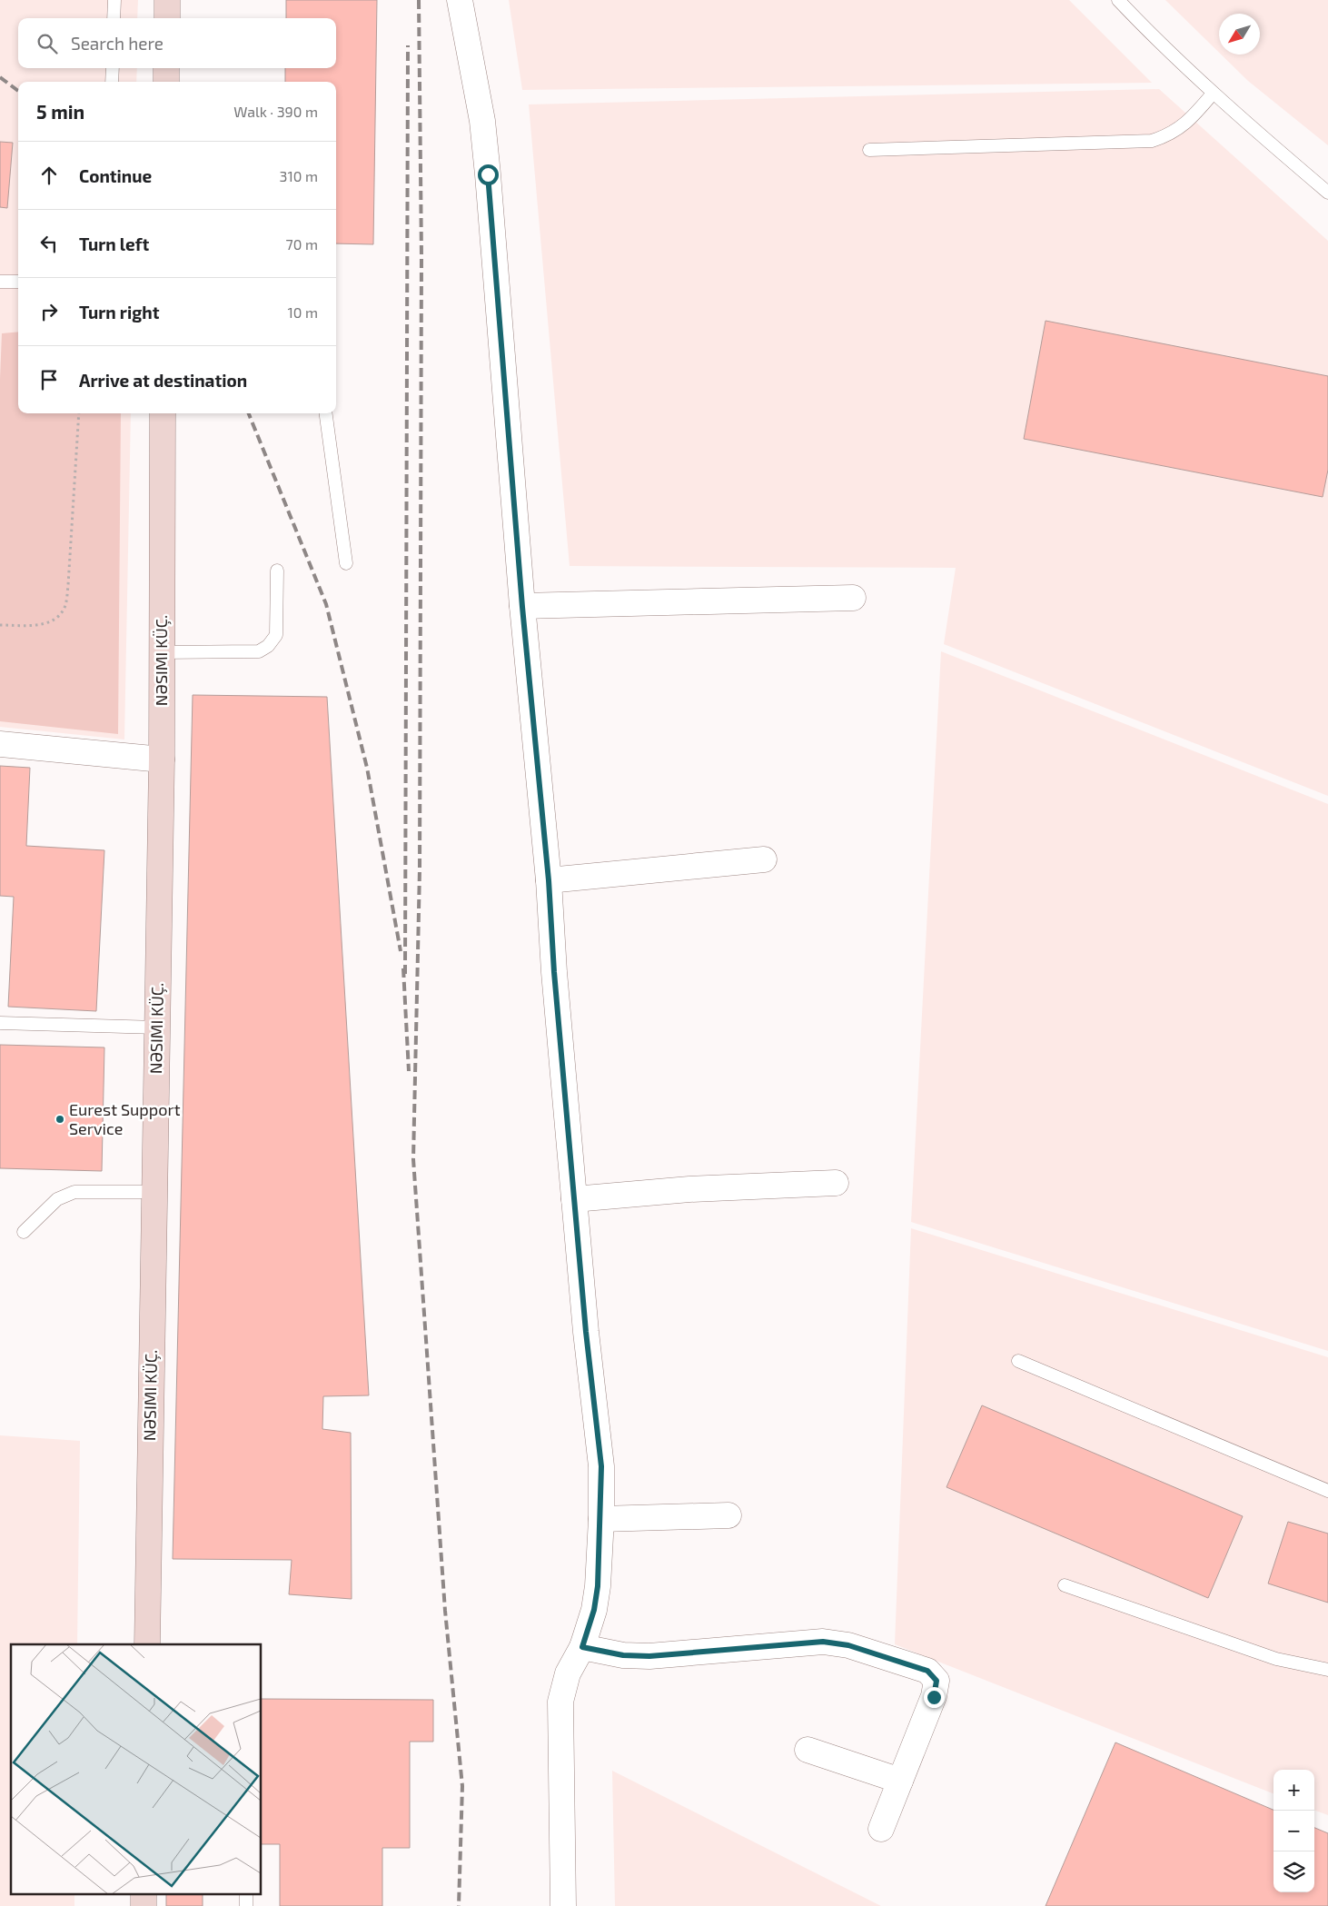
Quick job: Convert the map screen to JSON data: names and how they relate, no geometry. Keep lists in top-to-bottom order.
{
  "streets": {
    "street": ["NƏSIMI KÜÇ."]
  },
  "places": ["Eurest Support Service"],
  "north": "bottom left",
  "page": {
    "search": "Search here",
    "heading": ["5 min", "Walk · 390 m"],
    "list": [
      ["Continue", "310 m"],
      ["Turn left", "70 m"],
      ["Turn right", "10 m"],
      "Arrive at destination"
    ],
    "map_buttons": ["+", "−"]
  }
}
